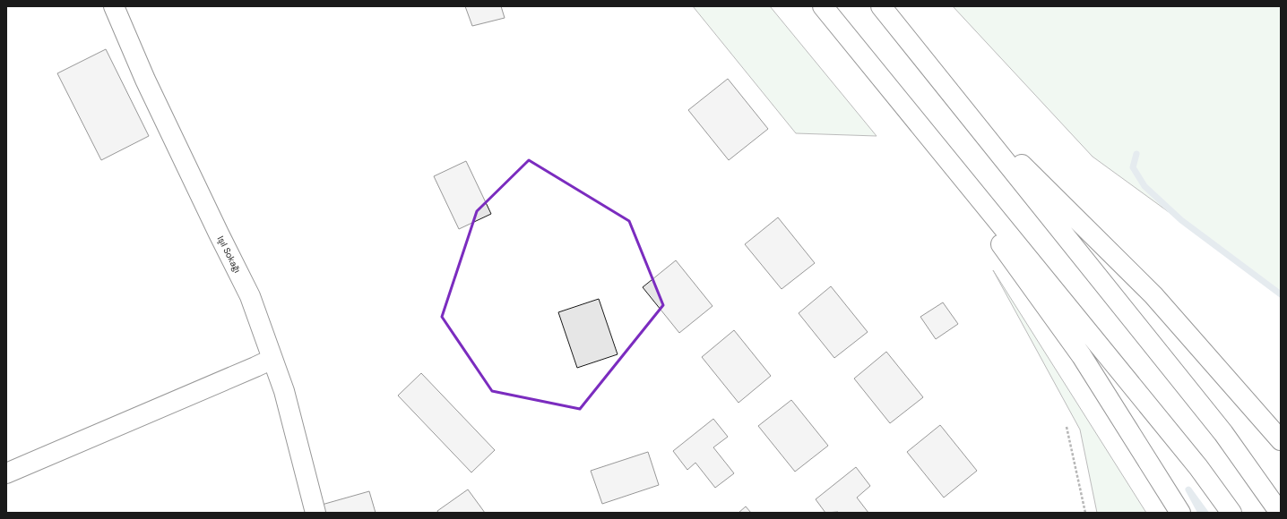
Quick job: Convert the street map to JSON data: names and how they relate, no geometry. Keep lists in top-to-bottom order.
{
  "streets": {
    "main road": ["Işıl Sokağı"]
  }
}
